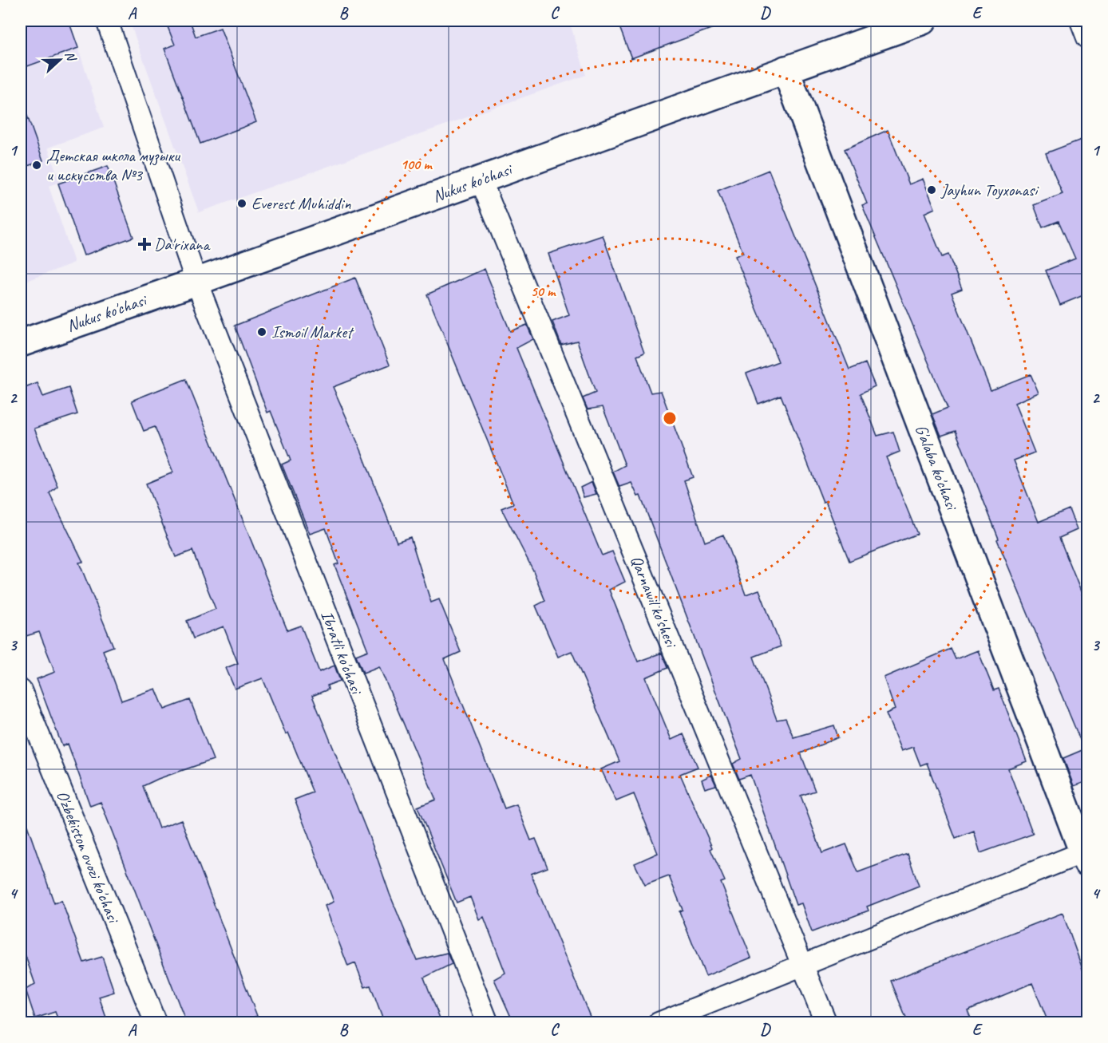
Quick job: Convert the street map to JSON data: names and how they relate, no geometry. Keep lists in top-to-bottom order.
{
  "streets": {
    "main road": ["Nukus ko'chasi", "G'alaba ko'chasi"],
    "street": ["Qarnawil ko'shesi", "Ibratli ko'chasi", "O'zbekiston ovozi ko'chasi"]
  },
  "crossings": [
    ["Nukus ko'chasi", "G'alaba ko'chasi"],
    ["Nukus ko'chasi", "Qarnawil ko'shesi"],
    ["Nukus ko'chasi", "Ibratli ko'chasi"]
  ],
  "places": {
    "other": [
      "Детская школа музыки и искусства №3",
      "Jayhun Toyxonasi",
      "Everest Muhiddin",
      "Ismoil Market"
    ],
    "health": ["Da'rixana"]
  },
  "north": "right",
  "grid": {
    "columns": [
      "A",
      "B",
      "C",
      "D",
      "E"
    ],
    "rows": [
      "1",
      "2",
      "3",
      "4"
    ]
  },
  "rings": ["100 m", "50 m"]
}
